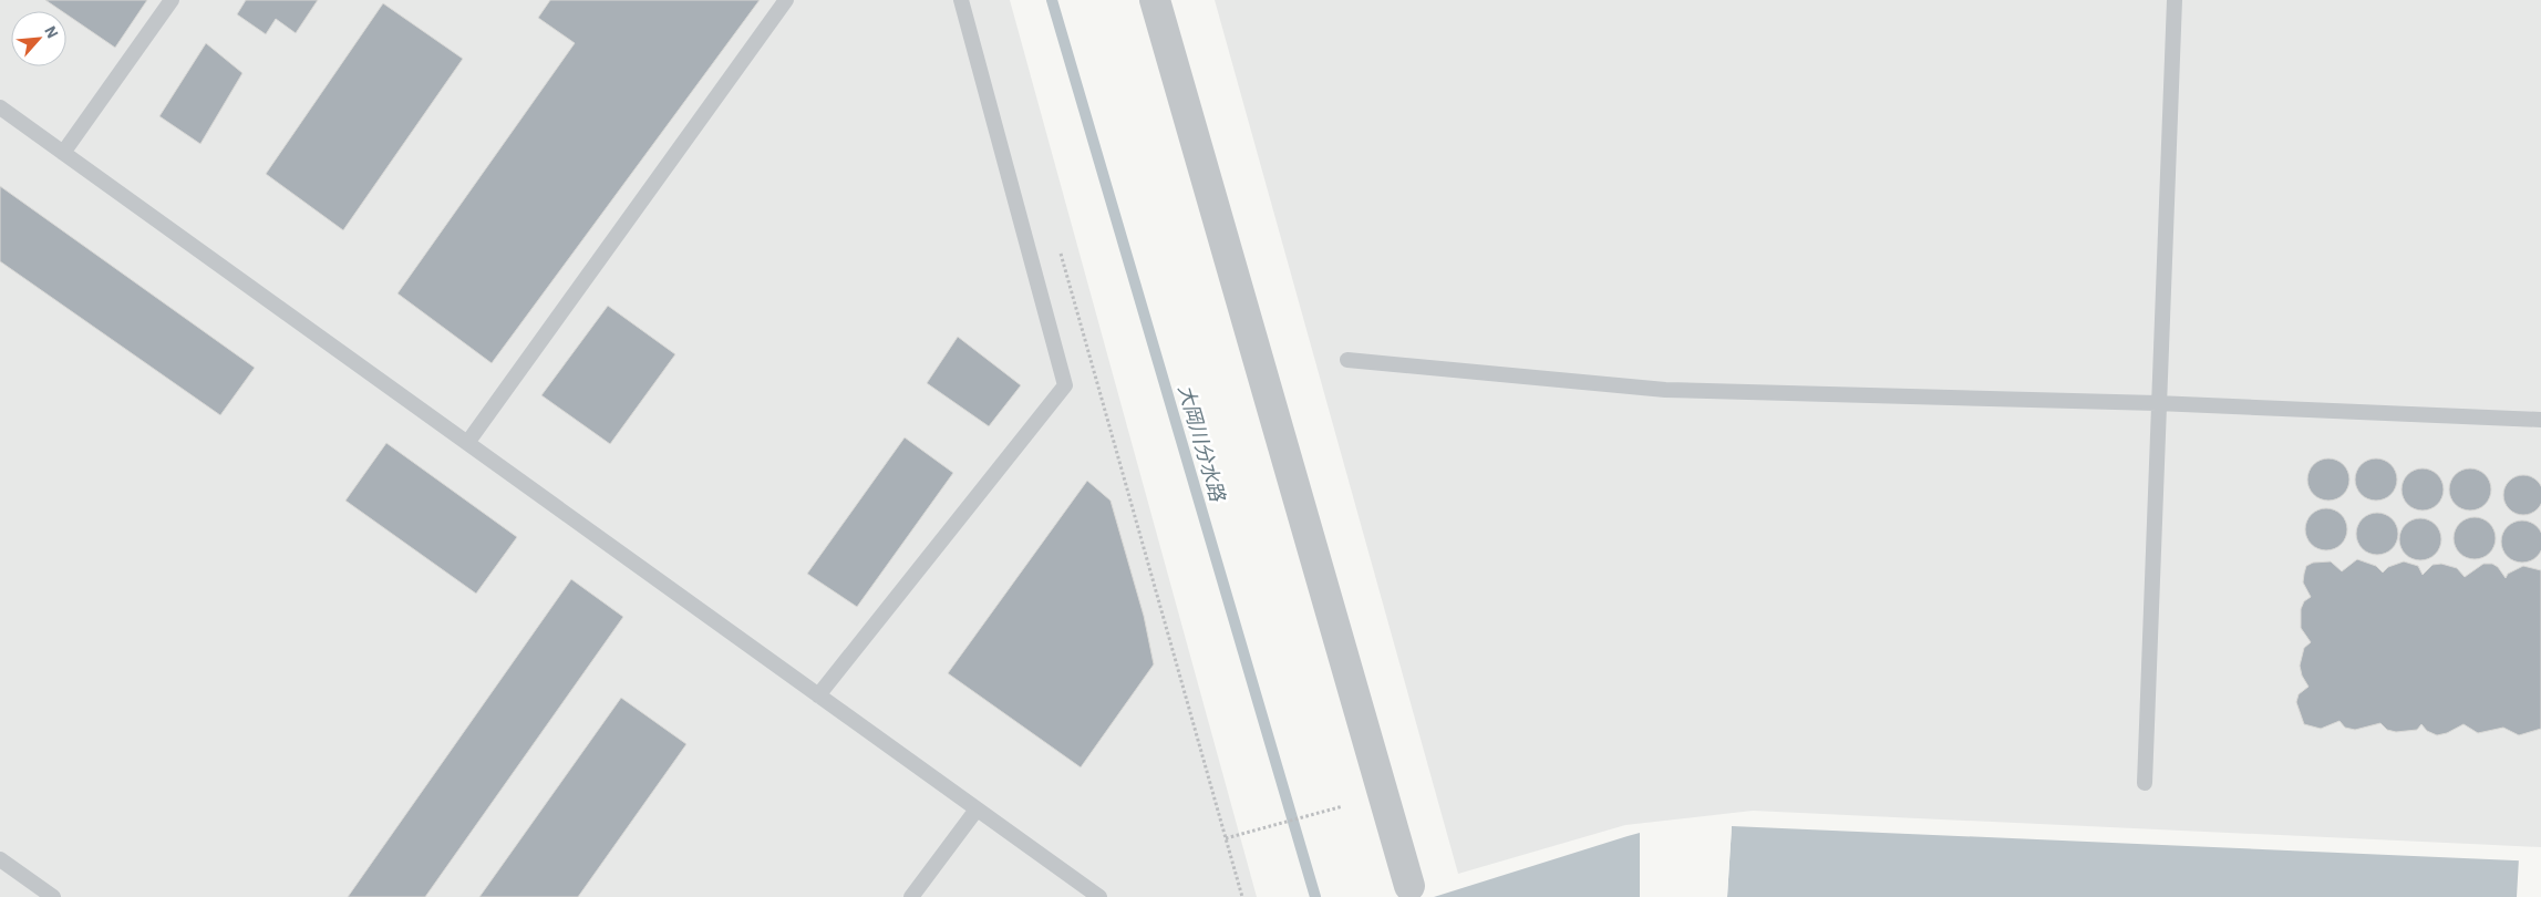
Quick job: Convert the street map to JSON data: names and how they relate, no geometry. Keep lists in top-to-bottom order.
{
  "water": ["大岡川分水路"],
  "north": "top right"
}
